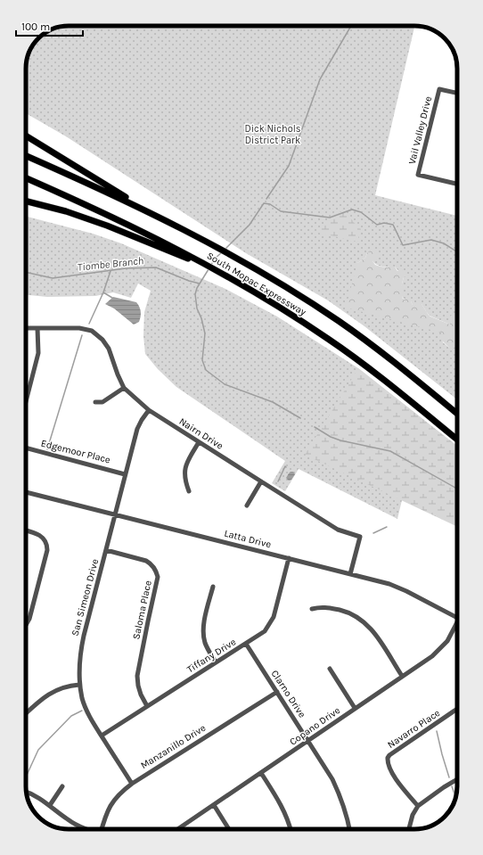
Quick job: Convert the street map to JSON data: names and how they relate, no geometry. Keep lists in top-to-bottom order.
{
  "streets": {
    "highway": ["South Mopac Expressway"],
    "street": [
      "Vail Valley Drive",
      "Nairn Drive",
      "Edgemoor Place",
      "Latta Drive",
      "San Simeon Drive",
      "Saloma Place",
      "Tiffany Drive",
      "Clarno Drive",
      "Copano Drive",
      "Navarro Place",
      "Manzanillo Drive"
    ]
  },
  "crossings": [
    ["Nairn Drive", "Latta Drive"],
    ["Nairn Drive", "San Simeon Drive"],
    ["Edgemoor Place", "San Simeon Drive"],
    ["Latta Drive", "San Simeon Drive"],
    ["Latta Drive", "Tiffany Drive"],
    ["San Simeon Drive", "Saloma Place"],
    ["San Simeon Drive", "Tiffany Drive"],
    ["San Simeon Drive", "Manzanillo Drive"],
    ["Saloma Place", "Tiffany Drive"],
    ["Tiffany Drive", "Clarno Drive"],
    ["Clarno Drive", "Copano Drive"],
    ["Clarno Drive", "Manzanillo Drive"]
  ],
  "water": ["Tiombe Branch"],
  "parks": ["Dick Nichols District Park"],
  "scale_bar": "100 m"
}
